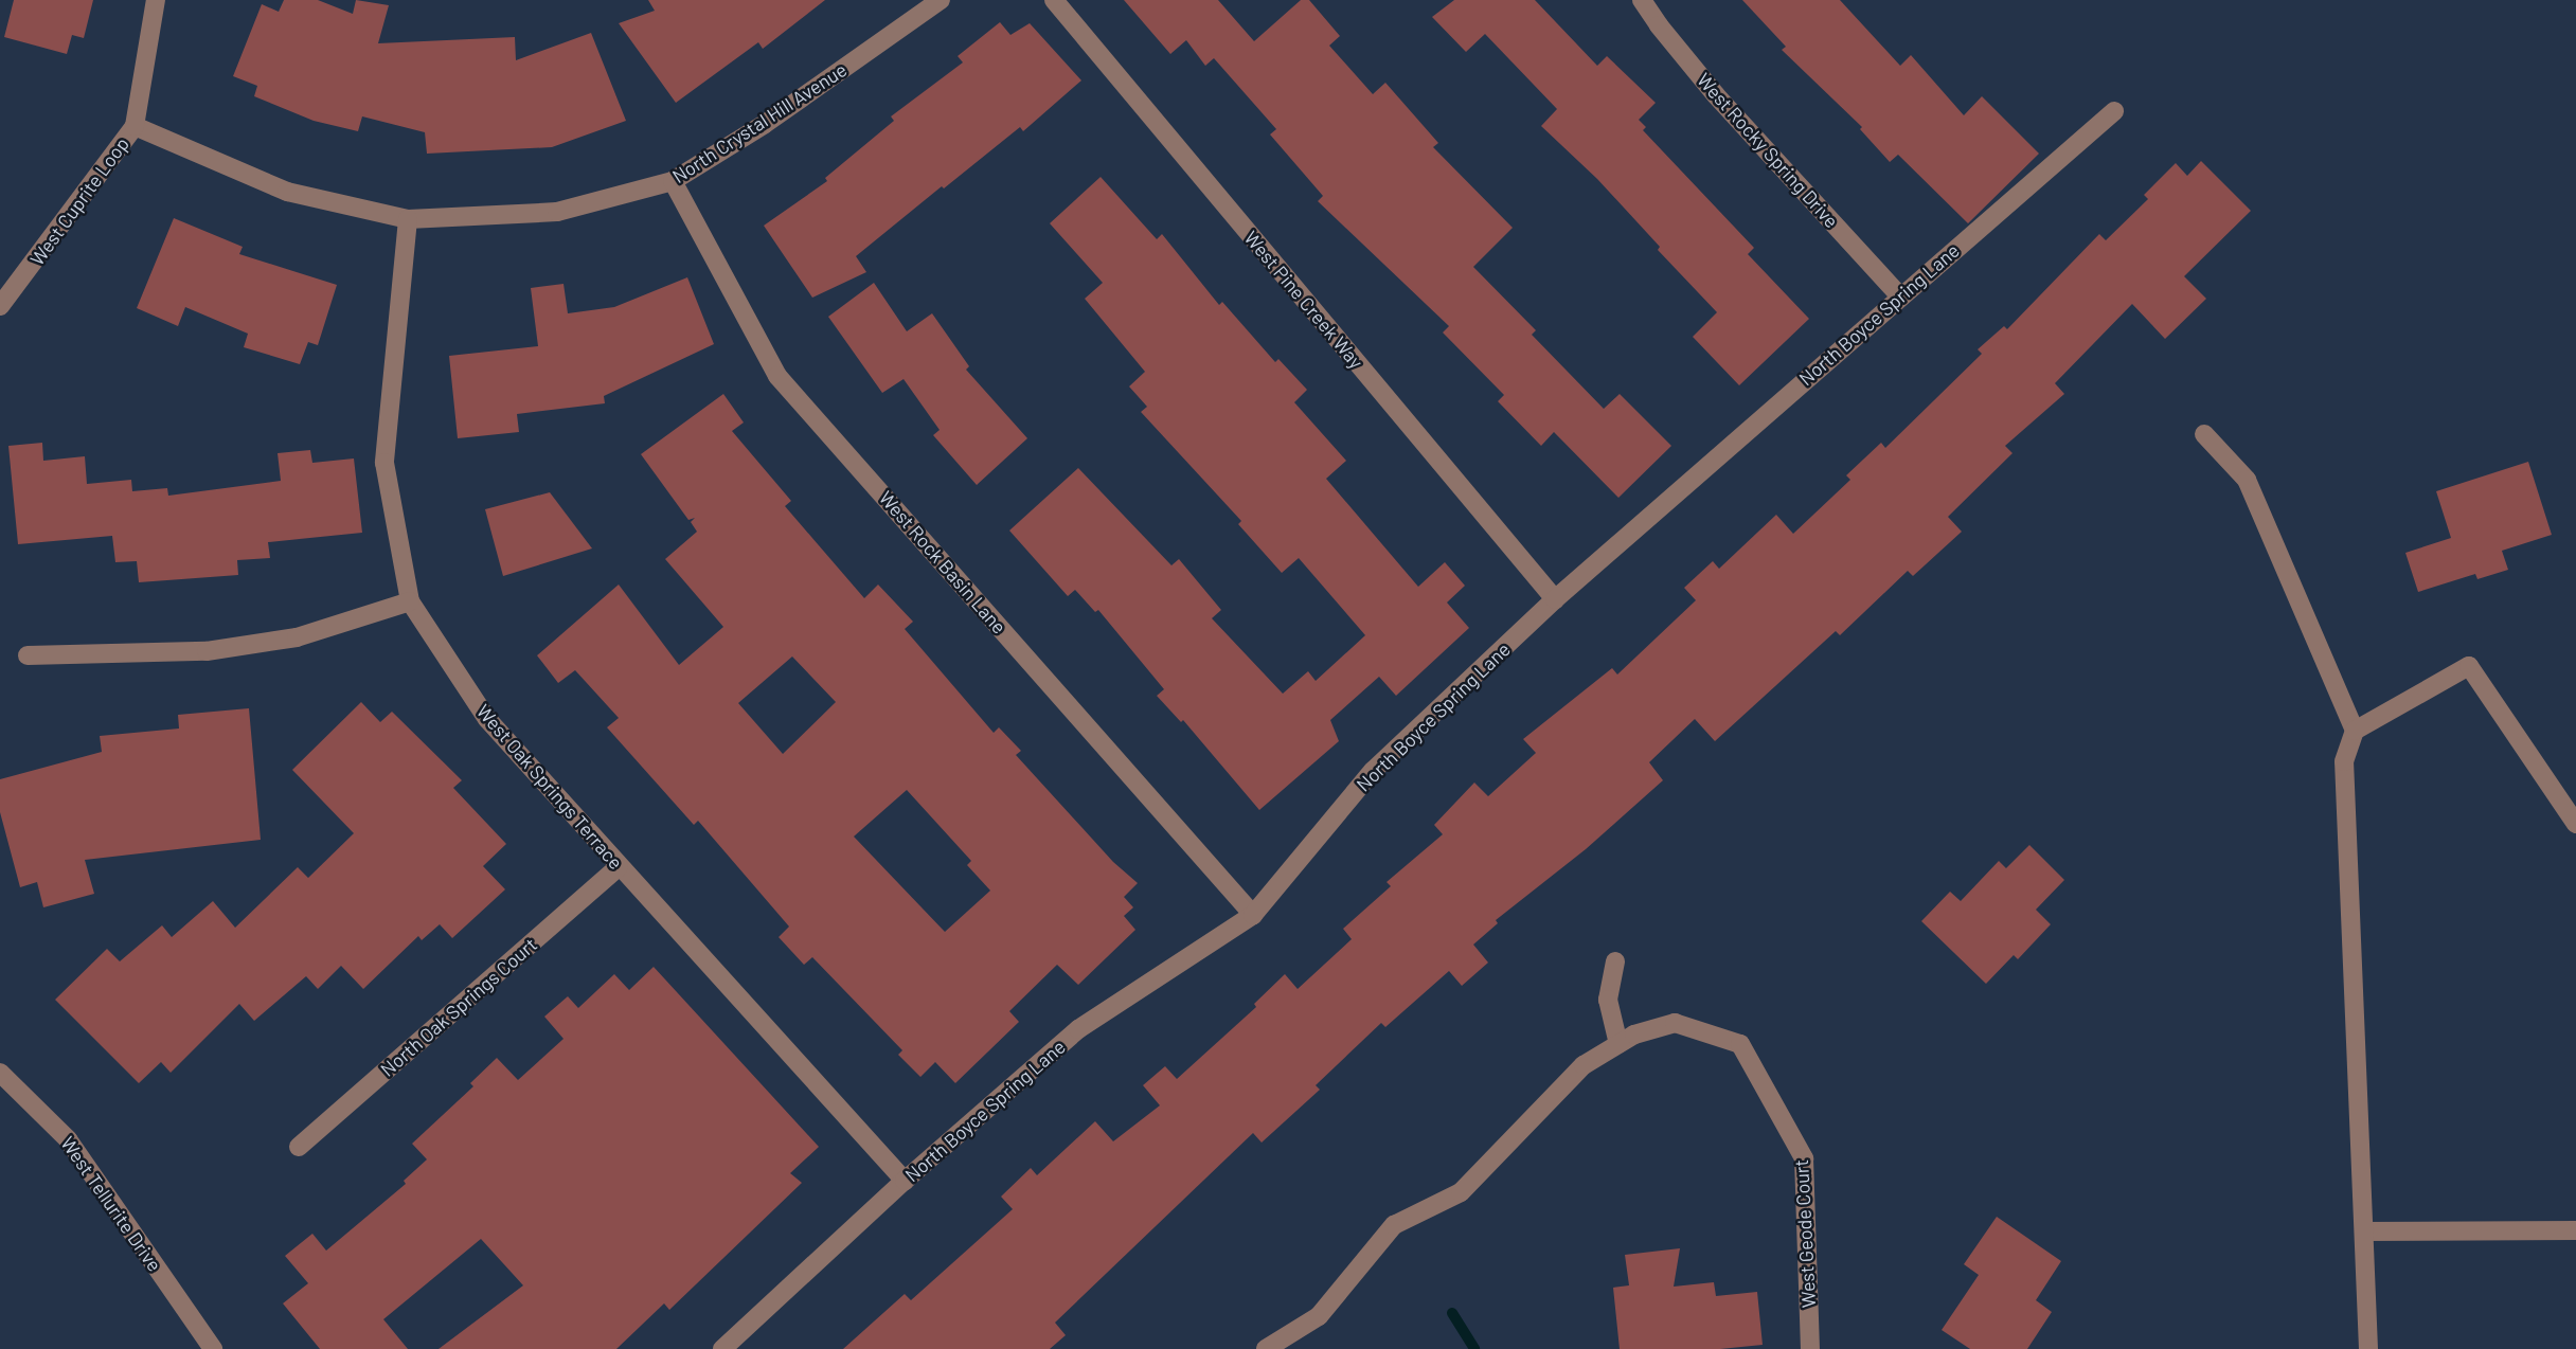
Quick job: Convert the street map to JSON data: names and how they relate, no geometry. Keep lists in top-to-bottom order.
{
  "streets": {
    "street": [
      "North Crystal Hill Avenue",
      "West Rocky Spring Drive",
      "West Cuprite Loop",
      "West Pine Creek Way",
      "North Boyce Spring Lane",
      "West Rock Basin Lane",
      "West Oak Springs Terrace",
      "North Oak Springs Court",
      "West Tellurite Drive",
      "West Geode Court"
    ]
  },
  "crossings": [
    ["North Crystal Hill Avenue", "West Cuprite Loop"],
    ["North Crystal Hill Avenue", "West Rock Basin Lane"],
    ["North Crystal Hill Avenue", "West Oak Springs Terrace"],
    ["West Rocky Spring Drive", "North Boyce Spring Lane"],
    ["West Pine Creek Way", "North Boyce Spring Lane"],
    ["North Boyce Spring Lane", "West Rock Basin Lane"],
    ["North Boyce Spring Lane", "West Oak Springs Terrace"],
    ["West Oak Springs Terrace", "North Oak Springs Court"]
  ]
}
